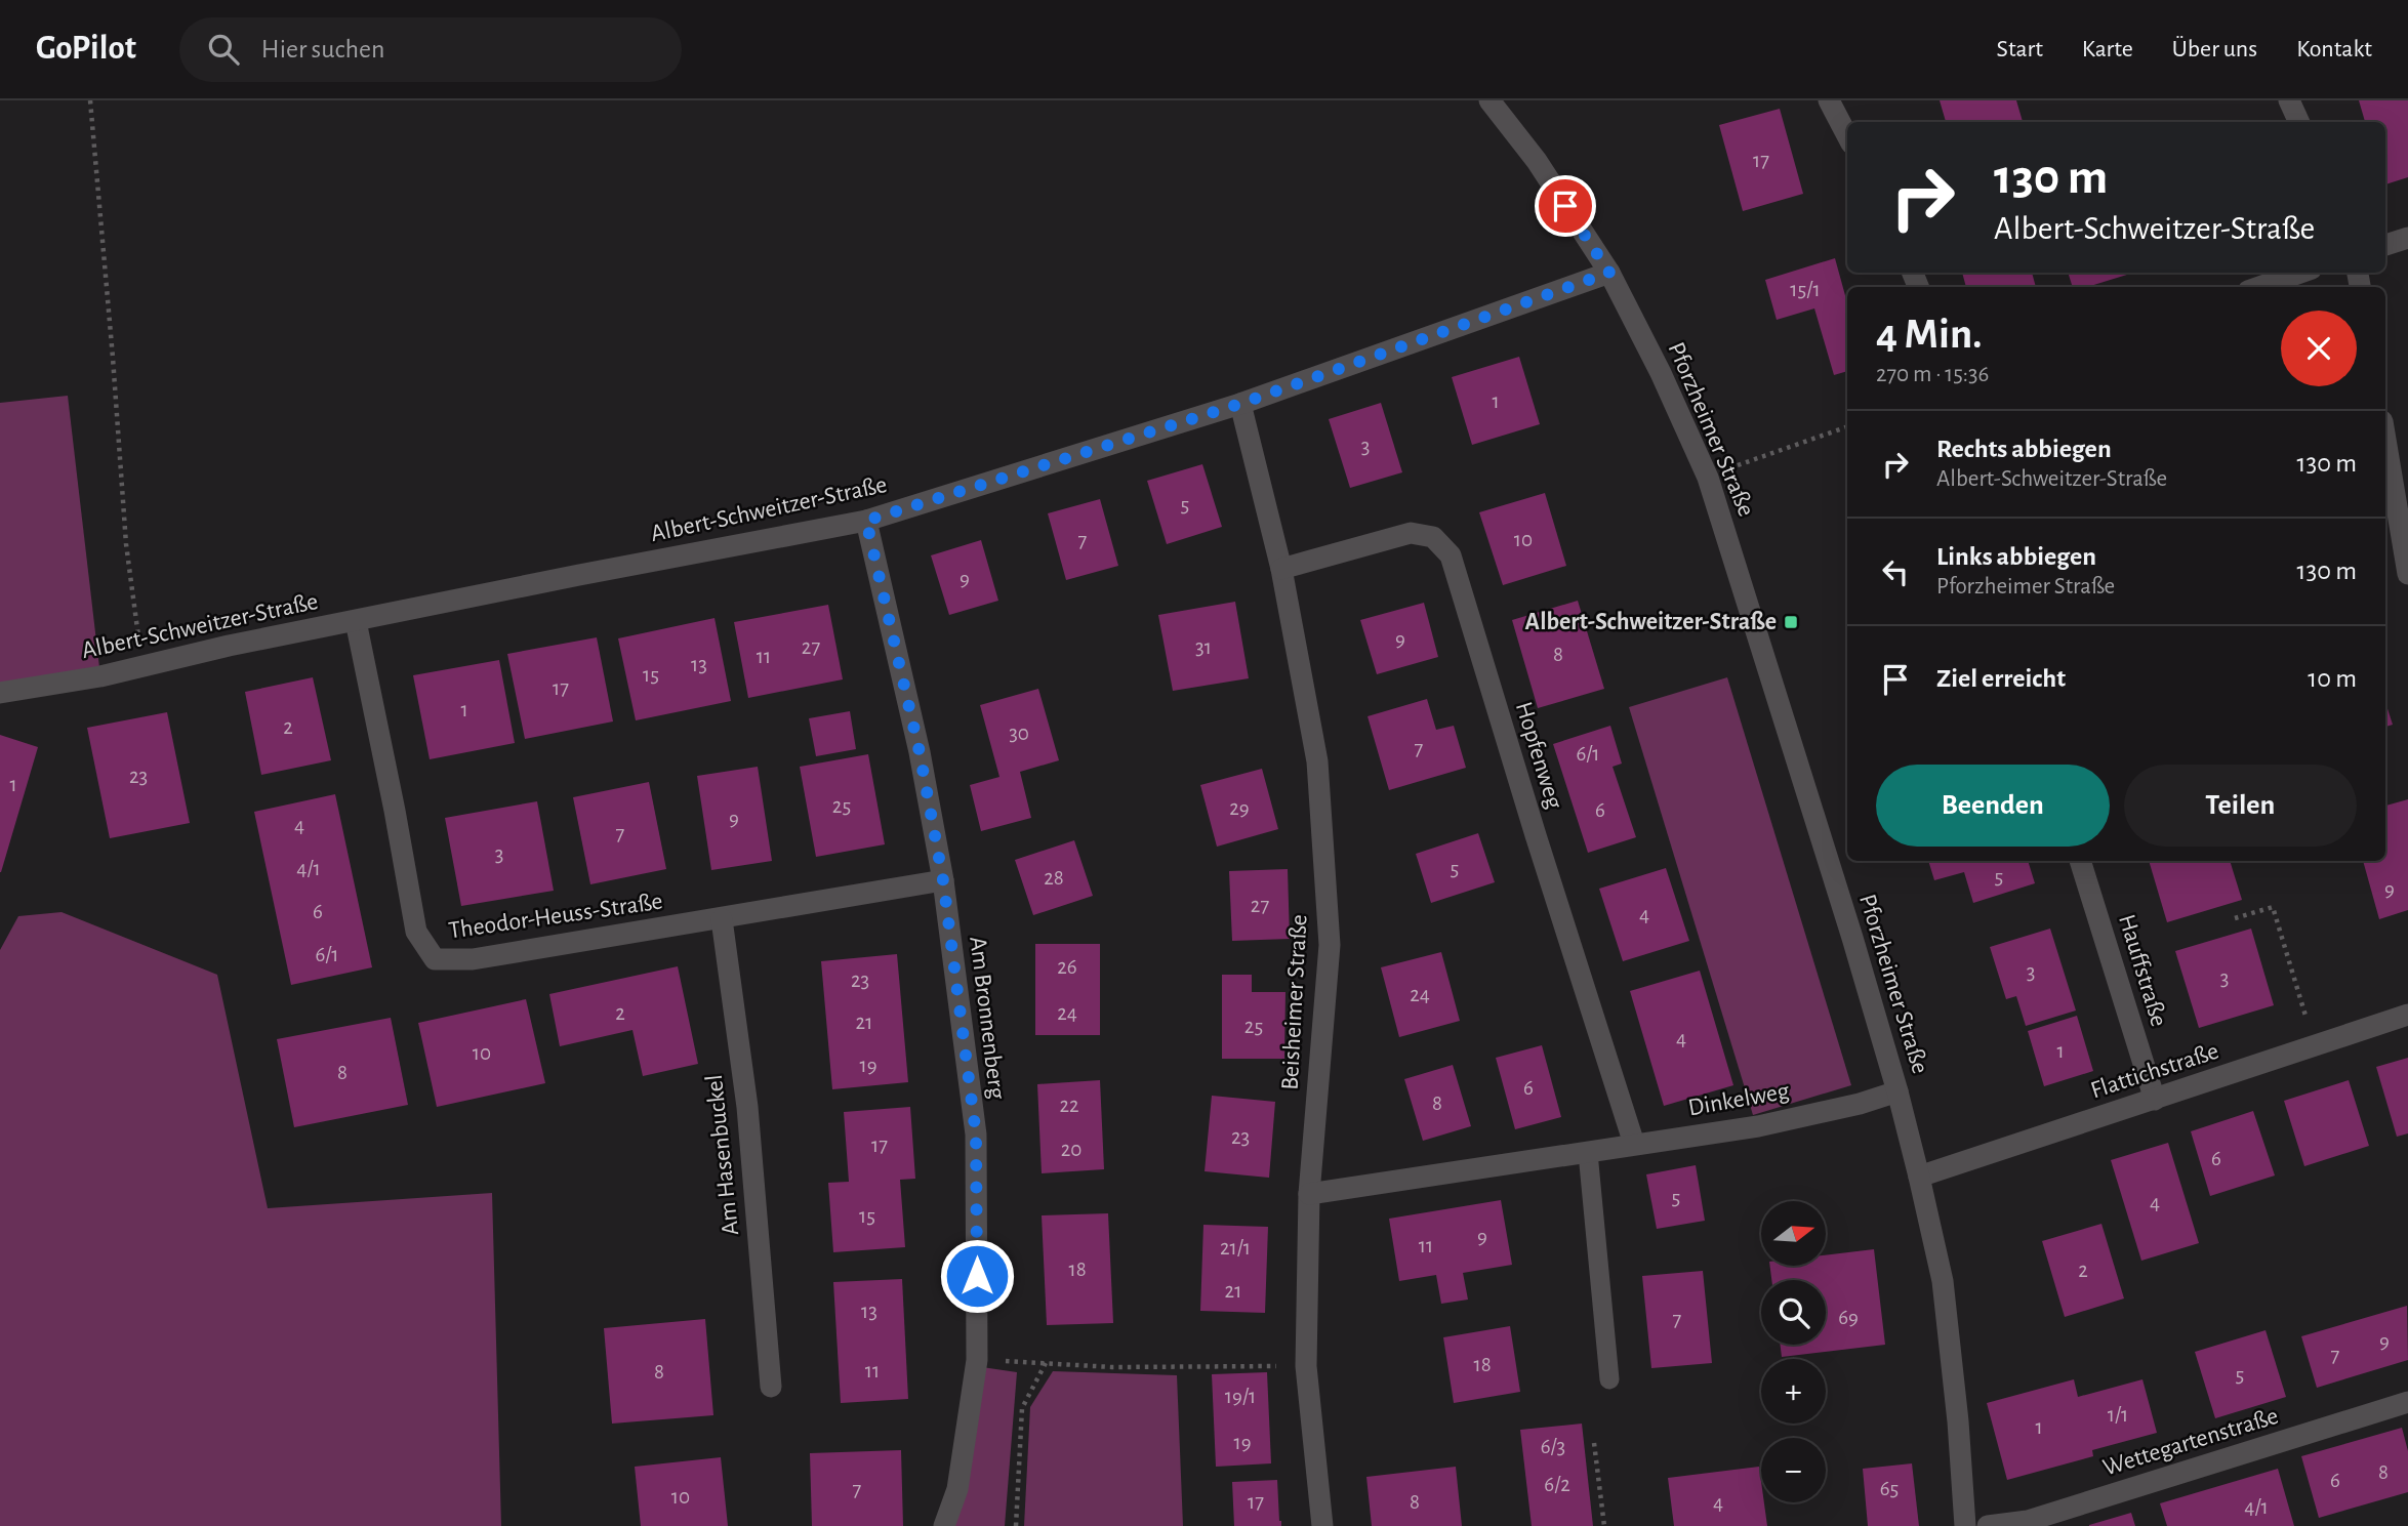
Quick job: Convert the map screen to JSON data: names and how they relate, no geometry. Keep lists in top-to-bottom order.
{
  "streets": {
    "street": [
      "Pforzheimer Straße",
      "Albert-Schweitzer-Straße",
      "Hopfenweg",
      "Theodor-Heuss-Straße",
      "Hauffstraße",
      "Beisheimer Straße",
      "Am Bronnenberg",
      "Flattichstraße",
      "Dinkelweg",
      "Am Hasenbuckel",
      "Wettegartenstraße"
    ]
  },
  "crossings": [
    ["Pforzheimer Straße", "Albert-Schweitzer-Straße"],
    ["Pforzheimer Straße", "Flattichstraße"],
    ["Pforzheimer Straße", "Dinkelweg"],
    ["Albert-Schweitzer-Straße", "Theodor-Heuss-Straße"],
    ["Albert-Schweitzer-Straße", "Beisheimer Straße"],
    ["Albert-Schweitzer-Straße", "Am Bronnenberg"],
    ["Hopfenweg", "Beisheimer Straße"],
    ["Hopfenweg", "Dinkelweg"],
    ["Theodor-Heuss-Straße", "Am Bronnenberg"],
    ["Theodor-Heuss-Straße", "Am Hasenbuckel"],
    ["Hauffstraße", "Flattichstraße"],
    ["Beisheimer Straße", "Dinkelweg"]
  ],
  "places": {
    "transit": ["Albert-Schweitzer-Straße"]
  },
  "house_numbers": [
    "17",
    "15/1",
    "1",
    "3",
    "5",
    "10",
    "7",
    "9",
    "9",
    "27",
    "31",
    "8",
    "11",
    "13",
    "15",
    "17",
    "1",
    "2",
    "30",
    "7",
    "6/1",
    "23",
    "1",
    "25",
    "29",
    "6",
    "9",
    "4",
    "7",
    "3",
    "4/1",
    "5",
    "5",
    "28",
    "9",
    "27",
    "6",
    "4",
    "6/1",
    "26",
    "3",
    "3",
    "23",
    "24",
    "2",
    "24",
    "21",
    "25",
    "4",
    "1",
    "10",
    "19",
    "8",
    "6",
    "8",
    "22",
    "23",
    "17",
    "20",
    "6",
    "5",
    "4",
    "15",
    "9",
    "11",
    "21/1",
    "18",
    "2",
    "21",
    "13",
    "69",
    "7",
    "9",
    "7",
    "18",
    "11",
    "8",
    "5",
    "19/1",
    "1/1",
    "1",
    "19",
    "6/3",
    "8",
    "6",
    "6/2",
    "65",
    "7",
    "10",
    "17",
    "8",
    "4",
    "4/1"
  ],
  "north": "right",
  "page": {
    "header": "GoPilot",
    "search": "Hier suchen",
    "nav": [
      "Start",
      "Karte",
      "Über uns",
      "Kontakt"
    ],
    "turn": ["130 m", "Albert-Schweitzer-Straße"],
    "heading": ["4 Min.", "270 m · 15:36"],
    "list": [
      {
        "name": "Rechts abbiegen",
        "note": "Albert-Schweitzer-Straße",
        "value": "130 m"
      },
      {
        "name": "Links abbiegen",
        "note": "Pforzheimer Straße",
        "value": "130 m"
      },
      {
        "name": "Ziel erreicht",
        "value": "10 m"
      }
    ],
    "buttons": ["Beenden", "Teilen"],
    "map_buttons": ["+", "−"]
  }
}
